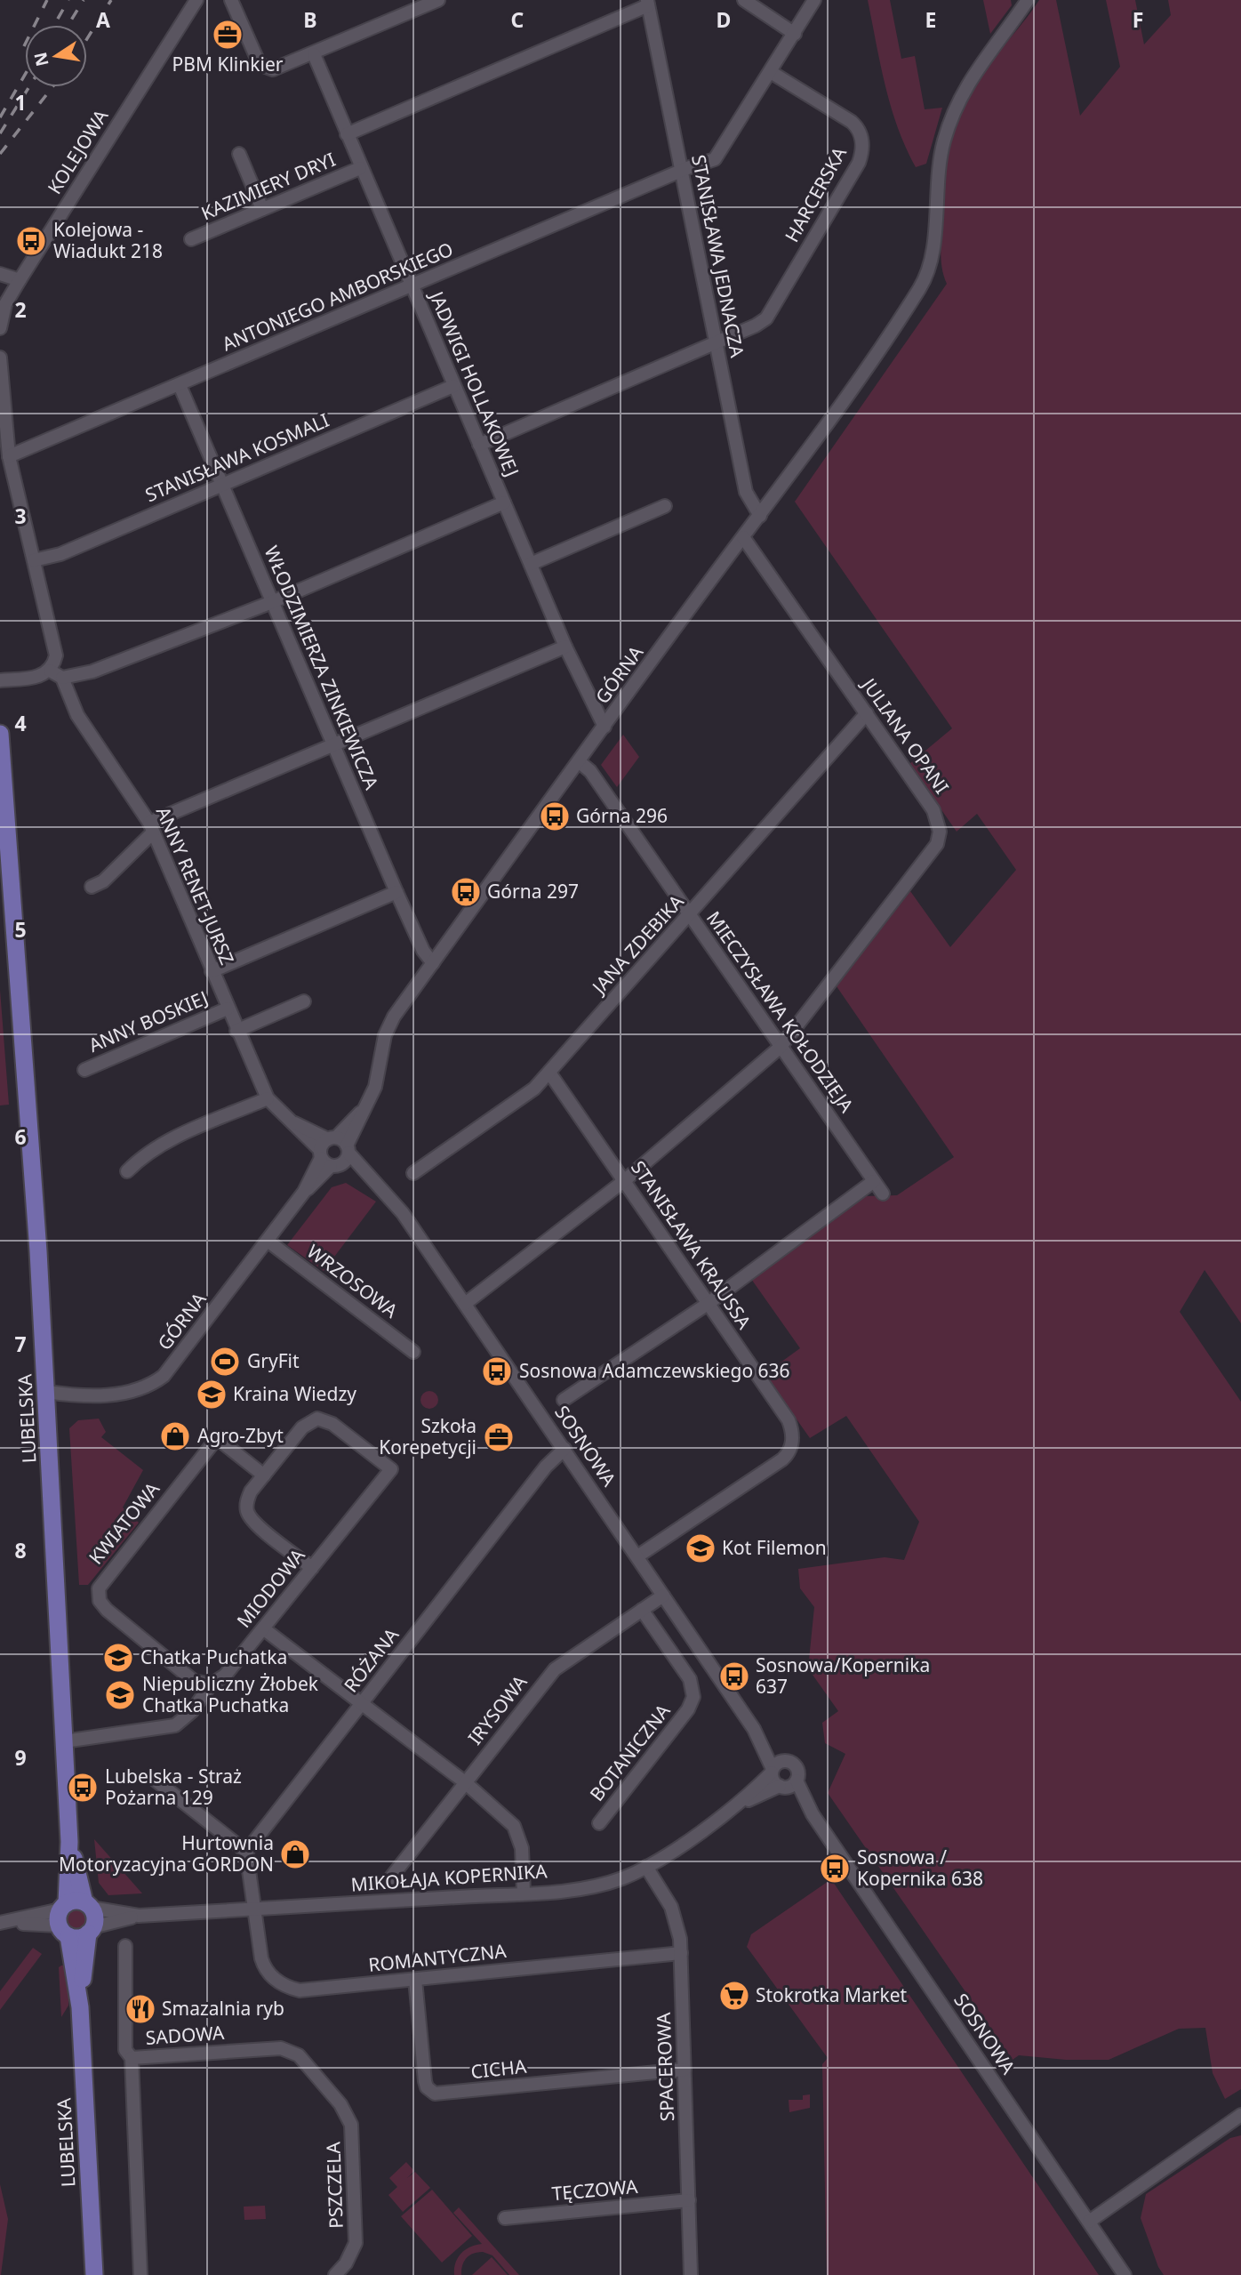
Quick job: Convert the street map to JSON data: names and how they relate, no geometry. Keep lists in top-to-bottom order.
{
  "streets": {
    "main road": ["LUBELSKA"],
    "street": [
      "KOLEJOWA",
      "KAZIMIERY DRYI",
      "HARCERSKA",
      "STANISŁAWA JEDNACZA",
      "ANTONIEGO AMBORSKIEGO",
      "JADWIGI HOLLAKOWEJ",
      "STANISŁAWA KOSMALI",
      "WŁODZIMIERZA ZINKIEWICZA",
      "GÓRNA",
      "JULIANA OPANI",
      "ANNY RENET-JURSZ",
      "JANA ZDEBIKA",
      "MIECZYSŁAWA KOŁODZIEJA",
      "ANNY BOSKIEJ",
      "STANISŁAWA KRAUSSA",
      "WRZOSOWA",
      "SOSNOWA",
      "KWIATOWA",
      "MIODOWA",
      "RÓŻANA",
      "IRYSOWA",
      "BOTANICZNA",
      "MIKOŁAJA KOPERNIKA",
      "ROMANTYCZNA",
      "SADOWA",
      "SPACEROWA",
      "CICHA",
      "PSZCZELA",
      "TĘCZOWA"
    ]
  },
  "crossings": [
    ["KAZIMIERY DRYI", "JADWIGI HOLLAKOWEJ"],
    ["HARCERSKA", "STANISŁAWA JEDNACZA"],
    ["HARCERSKA", "ANTONIEGO AMBORSKIEGO"],
    ["HARCERSKA", "JADWIGI HOLLAKOWEJ"],
    ["STANISŁAWA JEDNACZA", "ANTONIEGO AMBORSKIEGO"],
    ["STANISŁAWA JEDNACZA", "GÓRNA"],
    ["ANTONIEGO AMBORSKIEGO", "JADWIGI HOLLAKOWEJ"],
    ["ANTONIEGO AMBORSKIEGO", "WŁODZIMIERZA ZINKIEWICZA"],
    ["JADWIGI HOLLAKOWEJ", "STANISŁAWA KOSMALI"],
    ["JADWIGI HOLLAKOWEJ", "GÓRNA"],
    ["STANISŁAWA KOSMALI", "WŁODZIMIERZA ZINKIEWICZA"],
    ["WŁODZIMIERZA ZINKIEWICZA", "GÓRNA"],
    ["GÓRNA", "JULIANA OPANI"],
    ["GÓRNA", "ANNY RENET-JURSZ"],
    ["GÓRNA", "MIECZYSŁAWA KOŁODZIEJA"],
    ["GÓRNA", "WRZOSOWA"],
    ["GÓRNA", "LUBELSKA"],
    ["GÓRNA", "SOSNOWA"],
    ["JULIANA OPANI", "JANA ZDEBIKA"],
    ["JULIANA OPANI", "MIECZYSŁAWA KOŁODZIEJA"],
    ["JULIANA OPANI", "STANISŁAWA KRAUSSA"],
    ["JULIANA OPANI", "SOSNOWA"],
    ["ANNY RENET-JURSZ", "ANNY BOSKIEJ"],
    ["ANNY RENET-JURSZ", "SOSNOWA"],
    ["JANA ZDEBIKA", "MIECZYSŁAWA KOŁODZIEJA"],
    ["JANA ZDEBIKA", "STANISŁAWA KRAUSSA"],
    ["STANISŁAWA KRAUSSA", "SOSNOWA"],
    ["LUBELSKA", "MIODOWA"],
    ["LUBELSKA", "MIKOŁAJA KOPERNIKA"],
    ["SOSNOWA", "RÓŻANA"],
    ["SOSNOWA", "IRYSOWA"],
    ["SOSNOWA", "MIKOŁAJA KOPERNIKA"],
    ["KWIATOWA", "MIODOWA"],
    ["IRYSOWA", "BOTANICZNA"],
    ["MIKOŁAJA KOPERNIKA", "ROMANTYCZNA"],
    ["MIKOŁAJA KOPERNIKA", "SPACEROWA"],
    ["ROMANTYCZNA", "SPACEROWA"],
    ["ROMANTYCZNA", "CICHA"],
    ["SADOWA", "PSZCZELA"],
    ["SPACEROWA", "CICHA"],
    ["SPACEROWA", "TĘCZOWA"]
  ],
  "places": {
    "office": ["PBM Klinkier", "Szkoła Korepetycji"],
    "bus stop": [
      "Kolejowa - Wiadukt 218",
      "Górna 296",
      "Górna 297",
      "Sosnowa Adamczewskiego 636",
      "Sosnowa/Kopernika 637",
      "Lubelska - Straż Pożarna 129",
      "Sosnowa / Kopernika 638"
    ],
    "sports": ["GryFit"],
    "school or university": [
      "Kraina Wiedzy",
      "Kot Filemon",
      "Chatka Puchatka",
      "Niepubliczny Żłobek Chatka Puchatka"
    ],
    "shop": ["Agro-Zbyt", "Hurtownia Motoryzacyjna GORDON"],
    "supermarket": ["Stokrotka Market"],
    "restaurant": ["Smazalnia ryb"]
  },
  "north": "left",
  "grid": {
    "columns": [
      "A",
      "B",
      "C",
      "D",
      "E",
      "F"
    ],
    "rows": [
      "1",
      "2",
      "3",
      "4",
      "5",
      "6",
      "7",
      "8",
      "9"
    ]
  }
}
